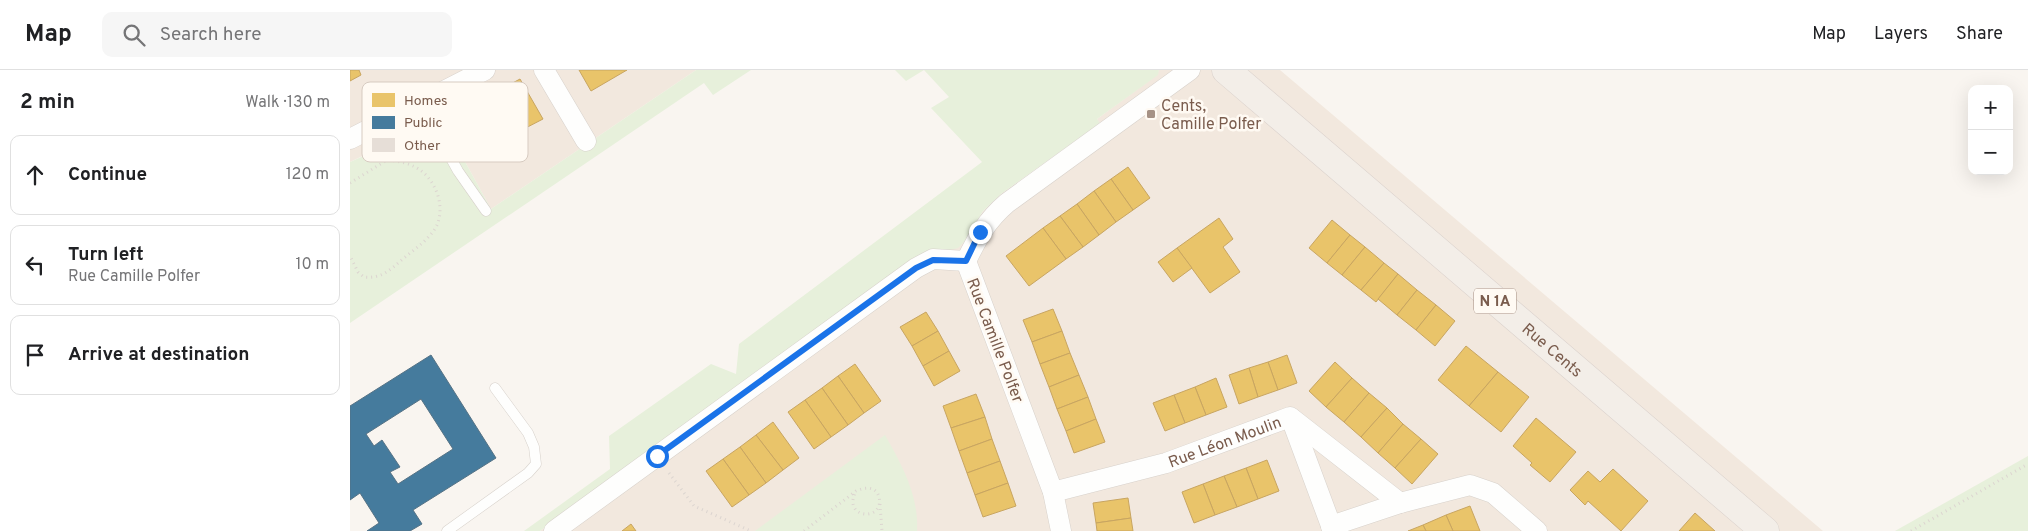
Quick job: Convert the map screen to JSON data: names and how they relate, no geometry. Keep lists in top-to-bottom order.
{
  "streets": {
    "main road": ["N 1A", "Rue Cents"],
    "street": ["Rue Camille Polfer", "Rue Léon Moulin"]
  },
  "crossings": [
    ["Rue Camille Polfer", "Rue Léon Moulin"]
  ],
  "places": {
    "transit": ["Cents, Camille Polfer"]
  },
  "legend": ["Homes", "Public", "Other"],
  "page": {
    "header": "Map",
    "search": "Search here",
    "nav": ["Map", "Layers", "Share"],
    "heading": ["2 min", "Walk · 130 m"],
    "map_buttons": ["+", "−"],
    "list": [
      ["Continue", "120 m"],
      ["Turn left", "Rue Camille Polfer", "10 m"],
      "Arrive at destination"
    ]
  }
}
